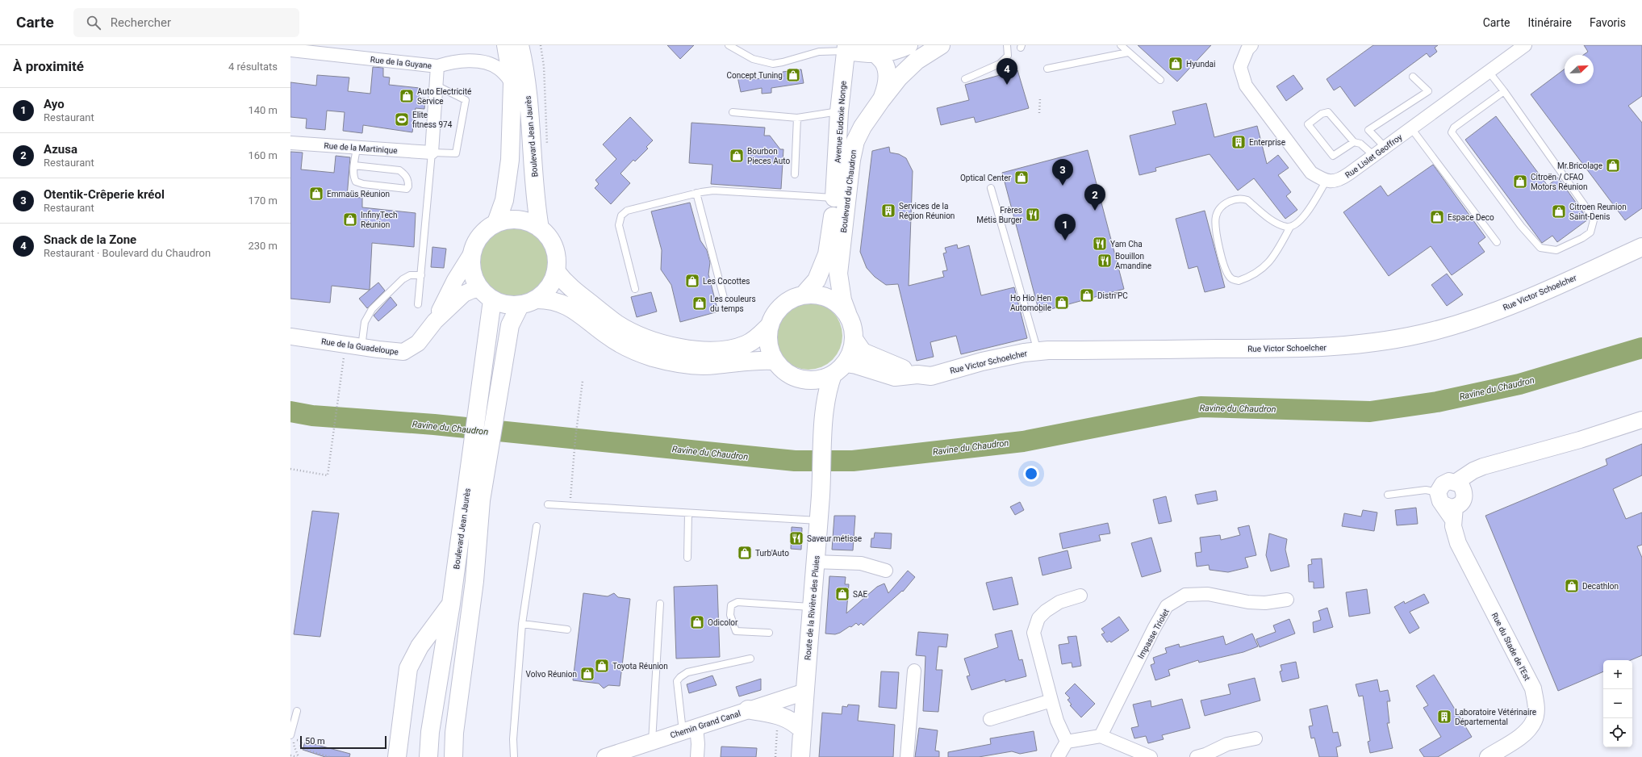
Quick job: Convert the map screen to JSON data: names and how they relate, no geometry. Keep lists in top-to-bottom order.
{
  "streets": {
    "main road": [
      "Avenue Eudoxie Nonge",
      "Boulevard Jean Jaurès",
      "Boulevard du Chaudron",
      "Rue Victor Schoelcher",
      "Route de la Rivière des Pluies"
    ],
    "street": [
      "Rue de la Guyane",
      "Rue de la Martinique",
      "Rue Lislet Geoffroy",
      "Rue de la Guadeloupe",
      "Impasse Triolet",
      "Rue du Stade de l'Est",
      "Chemin Grand Canal"
    ]
  },
  "crossings": [
    ["Rue de la Guyane", "Rue de la Martinique"],
    ["Avenue Eudoxie Nonge", "Boulevard du Chaudron"],
    ["Boulevard Jean Jaurès", "Rue de la Guadeloupe"],
    ["Boulevard du Chaudron", "Rue Victor Schoelcher"],
    ["Boulevard du Chaudron", "Route de la Rivière des Pluies"],
    ["Rue Victor Schoelcher", "Route de la Rivière des Pluies"],
    ["Route de la Rivière des Pluies", "Chemin Grand Canal"]
  ],
  "water": ["Ravine du Chaudron"],
  "places": {
    "shop": [
      "Hyundai",
      "Concept Tuning",
      "Auto Electricité Service",
      "Bourbon Pieces Auto",
      "Mr.Bricolage",
      "Optical Center",
      "Citroën / CFAO Motors Réunion",
      "Emmaüs Réunion",
      "Citroen Reunion Saint-Denis",
      "Espace Deco",
      "InfinyTech Réunion",
      "Les Cocottes",
      "Distri'PC",
      "Ho Hio Hen Automobile",
      "Les couleurs du temps",
      "Turb'Auto",
      "Decathlon",
      "SAE",
      "Odicolor",
      "Toyota Réunion",
      "Volvo Réunion"
    ],
    "sports": ["Elite fitness 974"],
    "building": ["Enterprise", "Services de la Région Réunion", "Laboratoire Vétérinaire Départemental"],
    "restaurant": [
      "Frères Métis Burger",
      "Yam Cha",
      "Bouillon Amandine",
      "Saveur métisse"
    ]
  },
  "scale_bar": "50 m",
  "north": "top right",
  "page": {
    "header": "Carte",
    "search": "Rechercher",
    "nav": ["Carte", "Itinéraire", "Favoris"],
    "heading": ["À proximité", "4 résultats"],
    "pins": [
      "4",
      "3",
      "2",
      "1"
    ],
    "list": [
      {
        "mark": "1",
        "name": "Ayo",
        "note": "Restaurant",
        "value": "140 m"
      },
      {
        "mark": "2",
        "name": "Azusa",
        "note": "Restaurant",
        "value": "160 m"
      },
      {
        "mark": "3",
        "name": "Otentik-Crêperie kréol",
        "note": "Restaurant",
        "value": "170 m"
      },
      {
        "mark": "4",
        "name": "Snack de la Zone",
        "note": "Restaurant · Boulevard du Chaudron",
        "value": "230 m"
      }
    ],
    "map_buttons": ["+", "−"],
    "scale": "50 m"
  }
}
